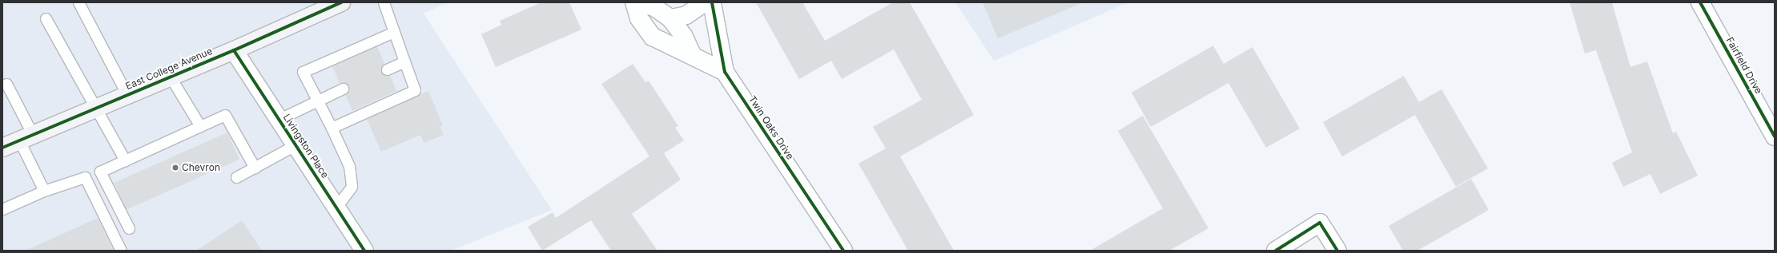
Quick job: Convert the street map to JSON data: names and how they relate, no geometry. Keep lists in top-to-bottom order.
{
  "streets": {
    "main road": ["East College Avenue"],
    "street": ["Fairfield Drive", "Twin Oaks Drive", "Livingston Place"]
  },
  "crossings": [
    ["East College Avenue", "Livingston Place"]
  ],
  "places": ["Chevron"]
}
